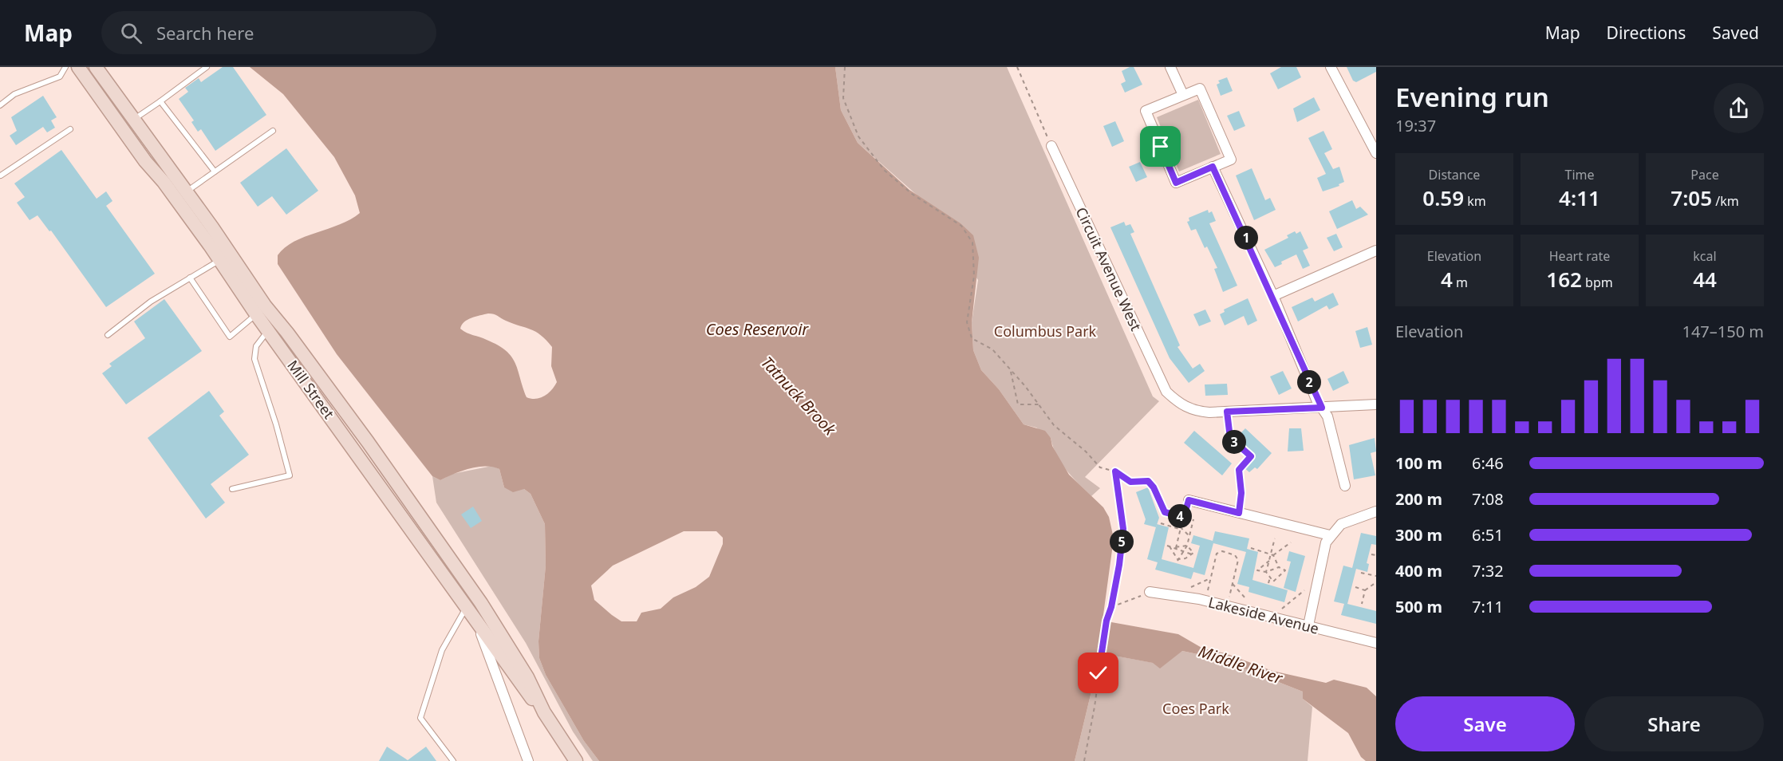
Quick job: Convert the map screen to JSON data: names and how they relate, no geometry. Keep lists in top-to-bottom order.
{
  "streets": {
    "main road": ["Mill Street"],
    "street": ["Circuit Avenue West", "Lakeside Avenue"]
  },
  "water": ["Coes Reservoir", "Tatnuck Brook", "Middle River"],
  "parks": ["Columbus Park", "Coes Park"],
  "page": {
    "header": "Map",
    "search": "Search here",
    "nav": ["Map", "Directions", "Saved"],
    "heading": ["Evening run", "19:37"],
    "stats": [
      ["Distance", "0.59 km"],
      ["Time", "4:11"],
      ["Pace", "7:05 /km"],
      ["Elevation", "4 m"],
      ["Heart rate", "162 bpm"],
      ["kcal", "44"]
    ],
    "pins": [
      "1",
      "2",
      "3",
      "4",
      "5"
    ],
    "chart": ["Elevation", "147–150 m"],
    "list": [
      {
        "name": "100 m",
        "note": "6:46"
      },
      {
        "name": "200 m",
        "note": "7:08"
      },
      {
        "name": "300 m",
        "note": "6:51"
      },
      {
        "name": "400 m",
        "note": "7:32"
      },
      {
        "name": "500 m",
        "note": "7:11"
      }
    ],
    "buttons": ["Save", "Share"]
  }
}
